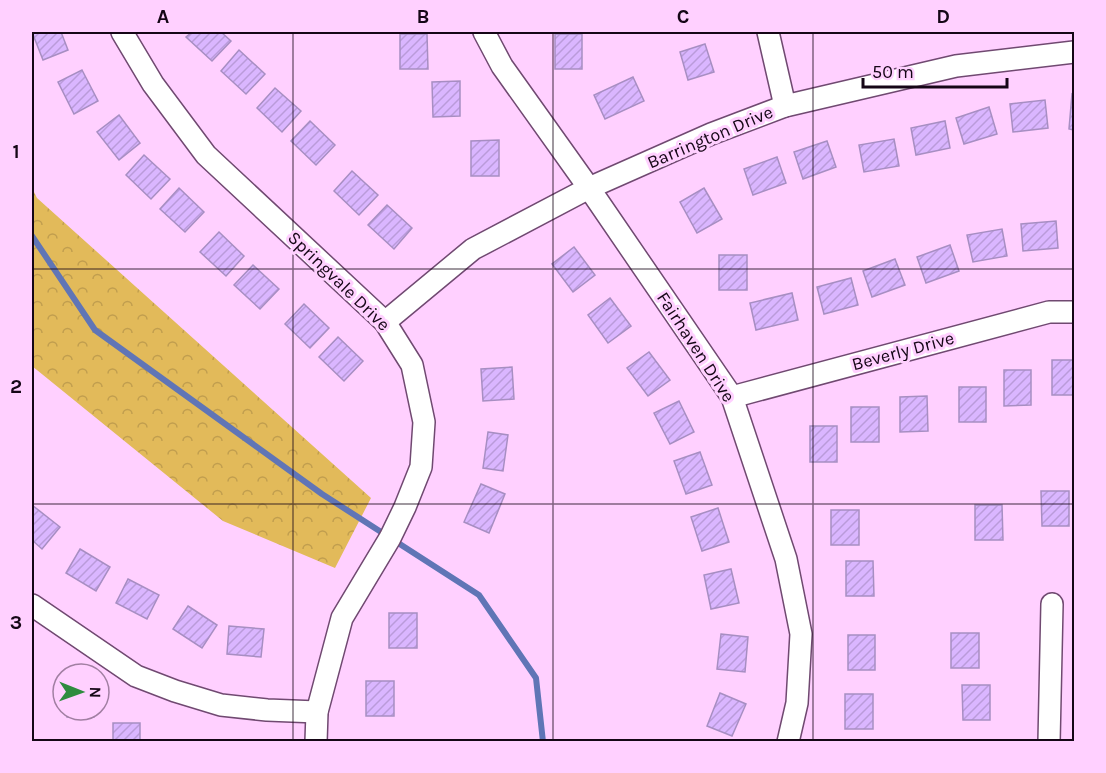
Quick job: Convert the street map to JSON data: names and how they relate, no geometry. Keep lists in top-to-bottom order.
{
  "streets": {
    "street": [
      "Barrington Drive",
      "Springvale Drive",
      "Fairhaven Drive",
      "Beverly Drive"
    ]
  },
  "crossings": [
    ["Barrington Drive", "Springvale Drive"],
    ["Barrington Drive", "Fairhaven Drive"],
    ["Fairhaven Drive", "Beverly Drive"]
  ],
  "scale_bar": "50 m",
  "north": "right",
  "grid": {
    "columns": [
      "A",
      "B",
      "C",
      "D"
    ],
    "rows": ["1", "2", "3"]
  }
}
